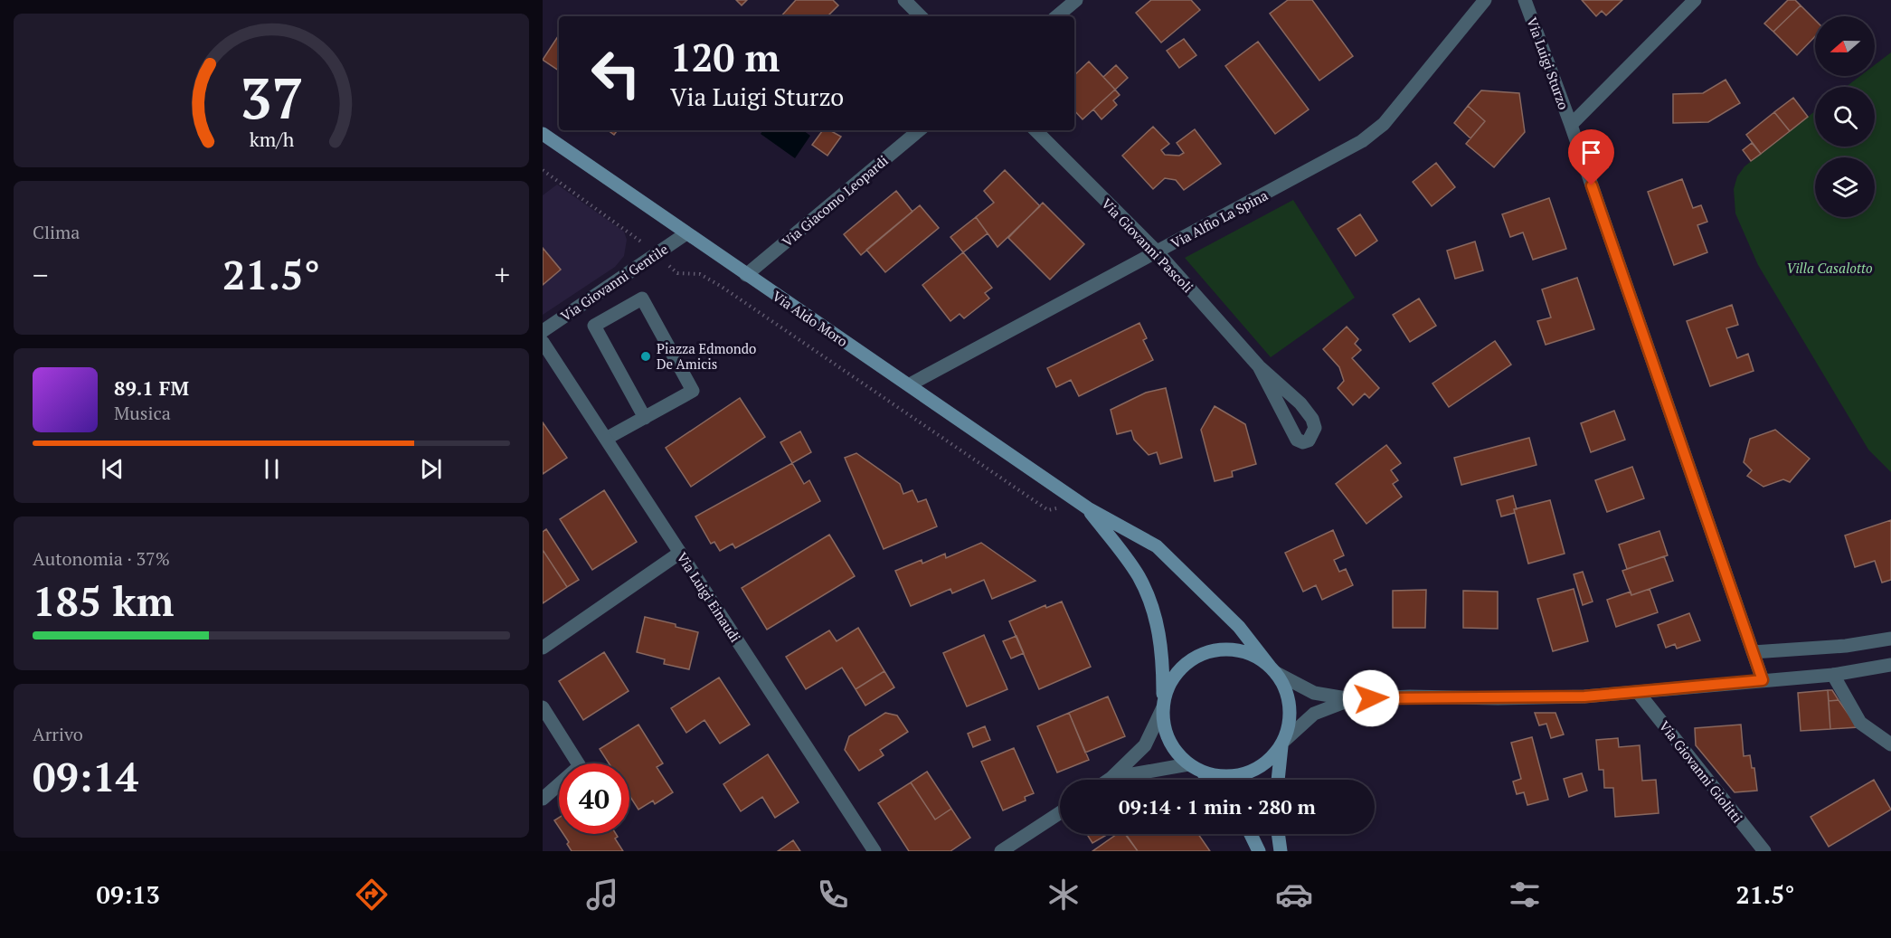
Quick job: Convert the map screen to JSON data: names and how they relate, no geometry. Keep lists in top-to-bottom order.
{
  "streets": {
    "main road": ["Via Aldo Moro"],
    "street": [
      "Via Luigi Sturzo",
      "Via Giacomo Leopardi",
      "Via Alfio La Spina",
      "Via Giovanni Pascoli",
      "Via Giovanni Gentile",
      "Via Luigi Einaudi",
      "Via Giovanni Giolitti"
    ]
  },
  "crossings": [
    ["Via Giacomo Leopardi", "Via Aldo Moro"],
    ["Via Alfio La Spina", "Via Giovanni Pascoli"],
    ["Via Alfio La Spina", "Via Aldo Moro"],
    ["Via Giovanni Gentile", "Via Aldo Moro"]
  ],
  "parks": ["Villa Casalotto"],
  "places": ["Piazza Edmondo De Amicis"],
  "north": "left",
  "page": {
    "turn": ["120 m", "Via Luigi Sturzo"],
    "tile": [
      "Clima",
      ["Autonomia · 37%", "185 km"],
      ["Arrivo", "09:14"]
    ],
    "heat": ["−", "21.5°", "+"],
    "song": ["89.1 FM", "Musica"],
    "limit": "40",
    "trip": "09:14 · 1 min · 280 m",
    "tabs": ["09:13", "21.5°"],
    "gauge": ["37", "km/h"]
  }
}
